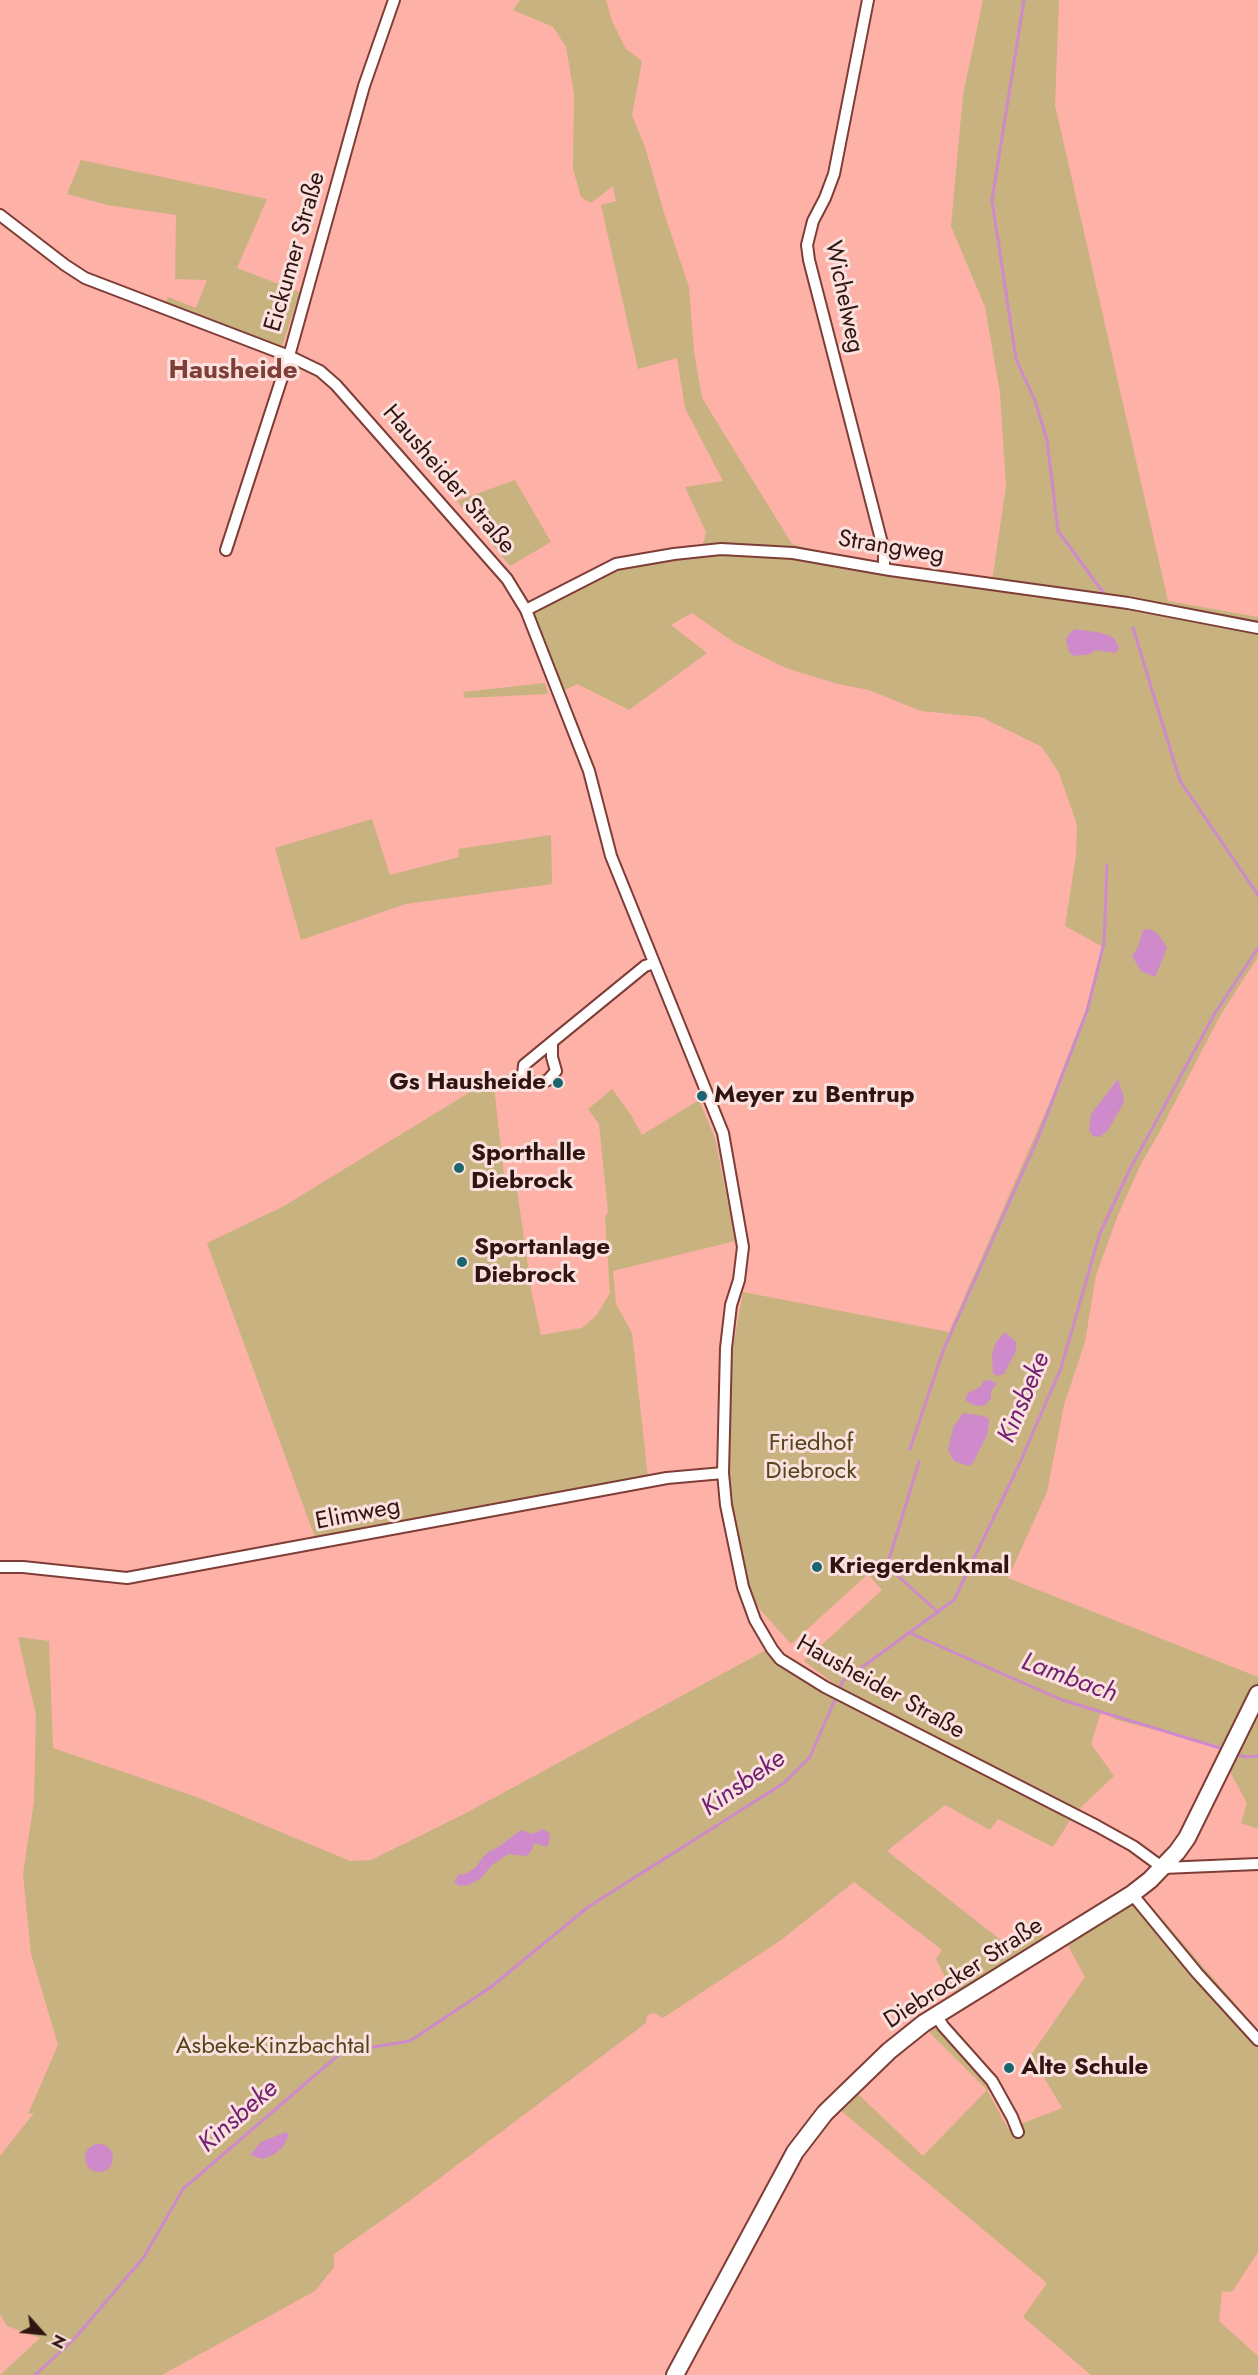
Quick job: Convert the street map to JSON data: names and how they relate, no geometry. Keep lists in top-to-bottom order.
{
  "streets": {
    "main road": ["Diebrocker Straße"],
    "street": [
      "Eickumer Straße",
      "Wichelweg",
      "Hausheider Straße",
      "Strangweg",
      "Elimweg"
    ]
  },
  "crossings": [
    ["Eickumer Straße", "Hausheider Straße"],
    ["Wichelweg", "Strangweg"],
    ["Hausheider Straße", "Strangweg"],
    ["Hausheider Straße", "Elimweg"],
    ["Hausheider Straße", "Diebrocker Straße"]
  ],
  "districts": ["Hausheide"],
  "water": ["Kinsbeke", "Lambach"],
  "parks": ["Friedhof Diebrock", "Asbeke-Kinzbachtal"],
  "places": [
    "Gs Hausheide",
    "Meyer zu Bentrup",
    "Sporthalle Diebrock",
    "Sportanlage Diebrock",
    "Kriegerdenkmal",
    "Alte Schule"
  ],
  "north": "bottom right"
}
